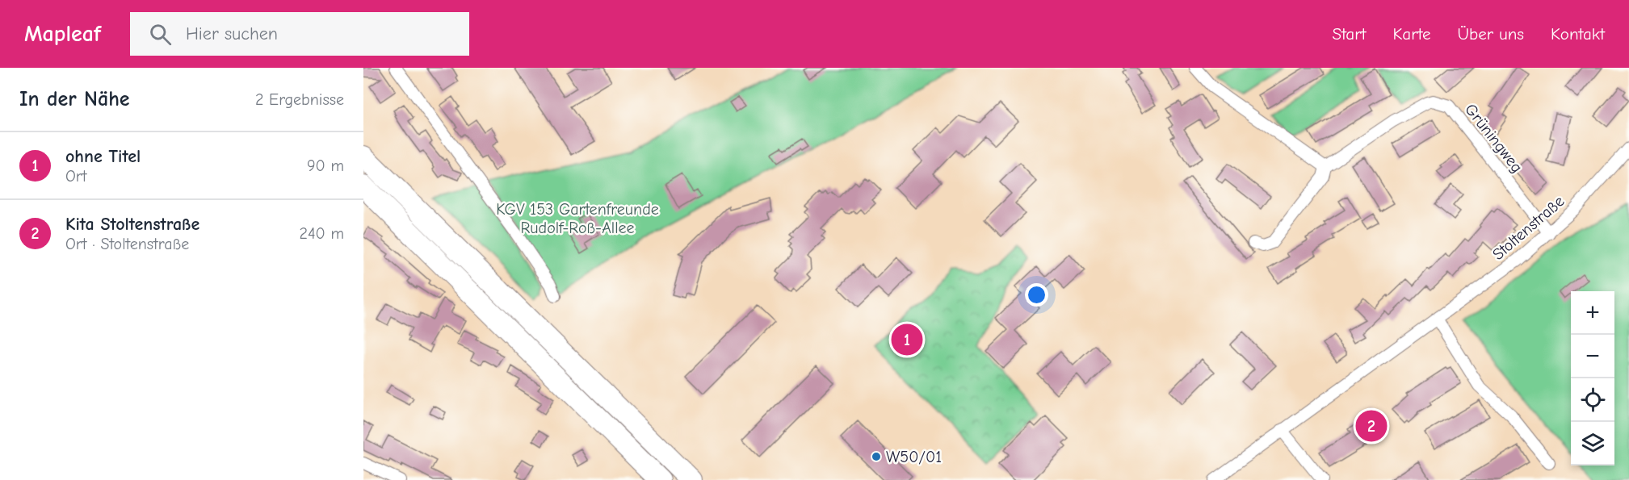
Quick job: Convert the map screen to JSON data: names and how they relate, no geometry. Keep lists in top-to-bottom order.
{
  "streets": {
    "street": ["Grüningweg", "Stoltenstraße"]
  },
  "crossings": [
    ["Grüningweg", "Stoltenstraße"]
  ],
  "parks": ["KGV 153 Gartenfreunde Rudolf-Roß-Allee"],
  "places": ["W50/01"],
  "page": {
    "header": "Mapleaf",
    "search": "Hier suchen",
    "nav": [
      "Start",
      "Karte",
      "Über uns",
      "Kontakt"
    ],
    "heading": ["In der Nähe", "2 Ergebnisse"],
    "list": [
      {
        "mark": "1",
        "name": "ohne Titel",
        "note": "Ort",
        "value": "90 m"
      },
      {
        "mark": "2",
        "name": "Kita Stoltenstraße",
        "note": "Ort · Stoltenstraße",
        "value": "240 m"
      }
    ],
    "map_buttons": ["+", "−"],
    "pins": ["1", "2"]
  }
}
